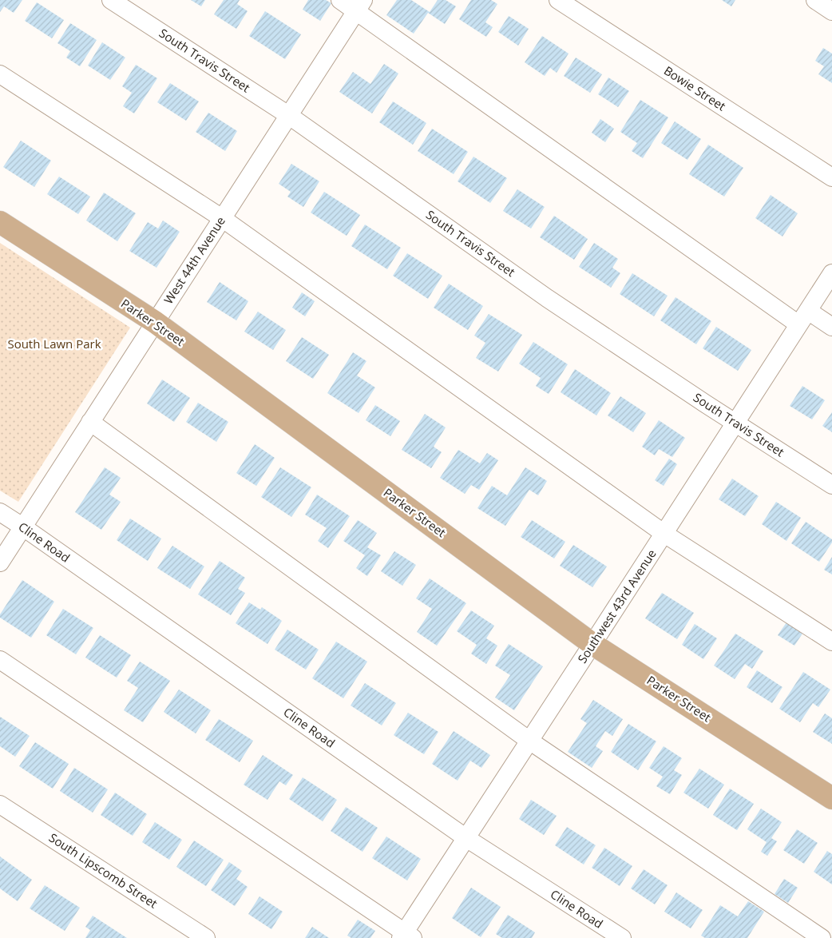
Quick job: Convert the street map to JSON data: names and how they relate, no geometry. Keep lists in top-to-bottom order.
{
  "streets": {
    "main road": ["Parker Street"],
    "street": [
      "South Travis Street",
      "Bowie Street",
      "West 44th Avenue",
      "Cline Road",
      "Southwest 43rd Avenue",
      "South Lipscomb Street"
    ]
  },
  "crossings": [
    ["South Travis Street", "West 44th Avenue"],
    ["South Travis Street", "Southwest 43rd Avenue"],
    ["West 44th Avenue", "Parker Street"],
    ["West 44th Avenue", "Cline Road"],
    ["Parker Street", "Southwest 43rd Avenue"],
    ["Cline Road", "Southwest 43rd Avenue"]
  ],
  "parks": ["South Lawn Park"]
}
